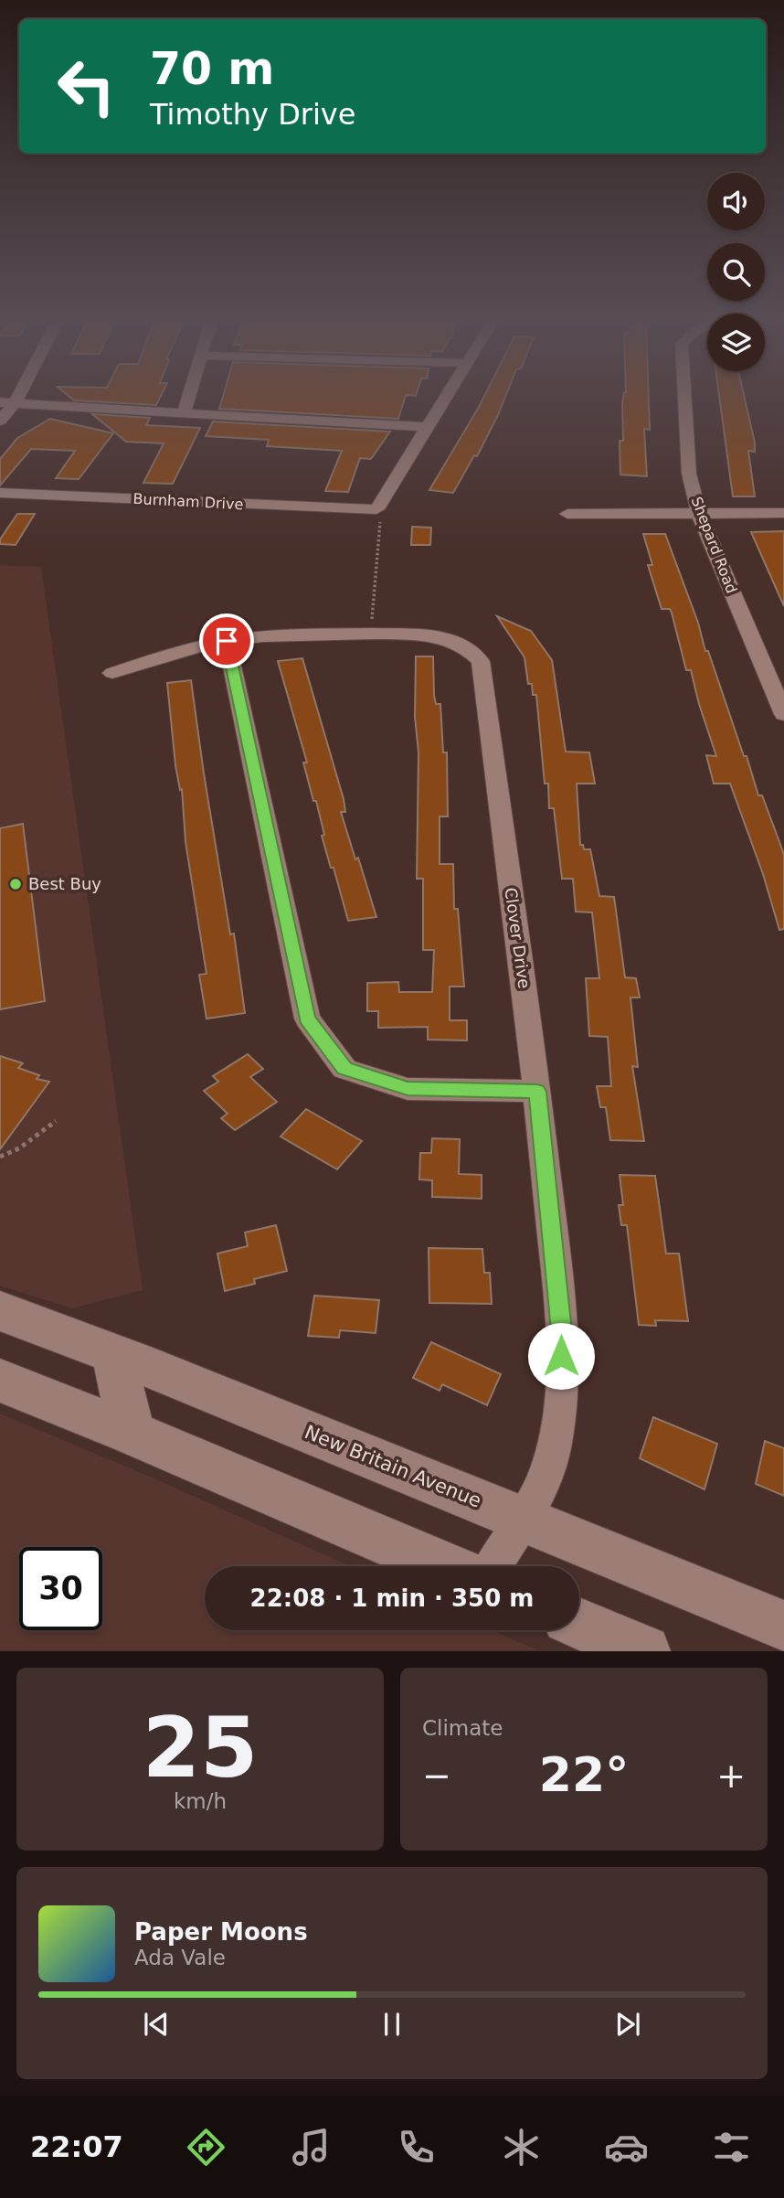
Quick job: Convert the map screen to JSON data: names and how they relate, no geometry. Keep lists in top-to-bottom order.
{
  "streets": {
    "main road": ["New Britain Avenue"],
    "street": ["Burnham Drive", "Shepard Road", "Clover Drive"]
  },
  "crossings": [
    ["Clover Drive", "New Britain Avenue"]
  ],
  "places": ["Best Buy"],
  "page": {
    "turn": ["70 m", "Timothy Drive"],
    "limit": "30",
    "trip": "22:08 · 1 min · 350 m",
    "tile": [
      ["25", "km/h"],
      "Climate"
    ],
    "heat": ["−", "22°", "+"],
    "song": ["Paper Moons", "Ada Vale"],
    "tabs": "22:07"
  }
}
